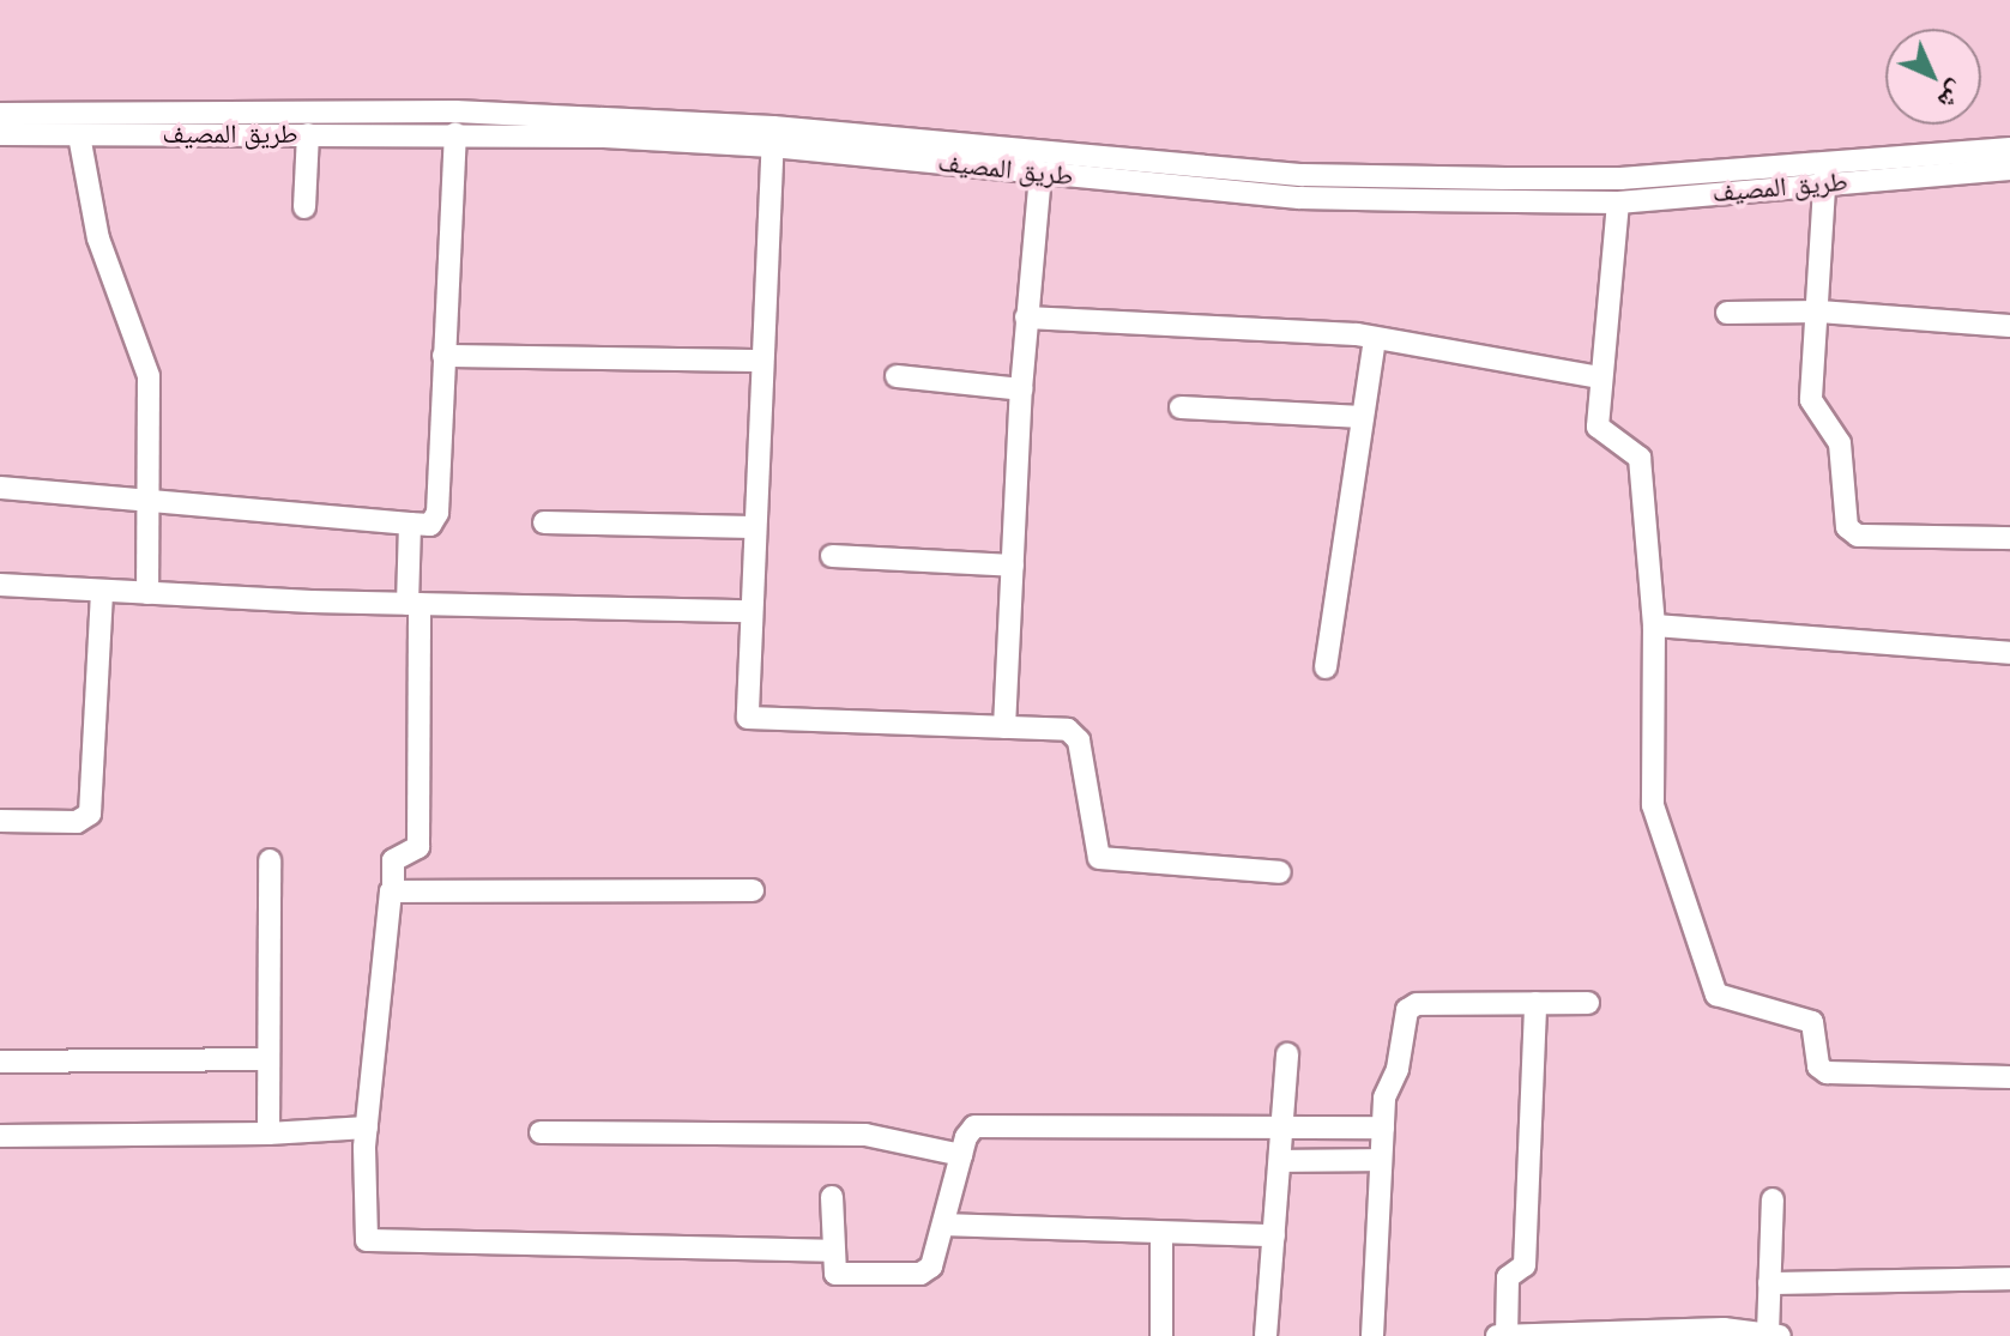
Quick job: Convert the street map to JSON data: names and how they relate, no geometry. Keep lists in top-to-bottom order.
{
  "streets": {
    "street": ["طريق المصيف"]
  },
  "north": "bottom right"
}
